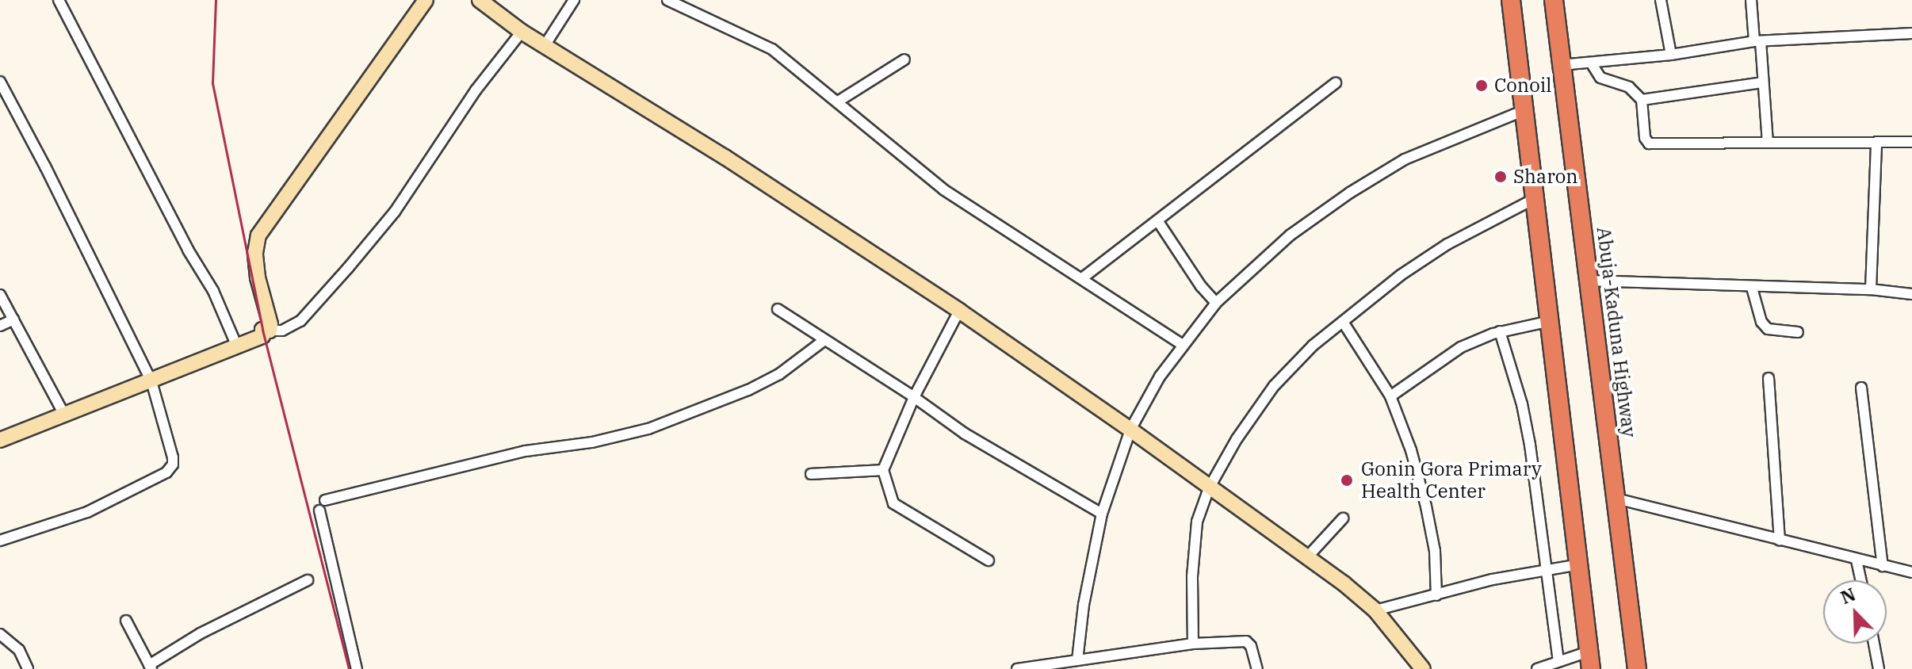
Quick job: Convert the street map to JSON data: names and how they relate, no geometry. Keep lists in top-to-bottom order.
{
  "streets": {
    "highway": ["Abuja-Kaduna Highway"]
  },
  "places": ["Conoil", "Sharon", "Gonin Gora Primary Health Center"],
  "north": "top left"
}
